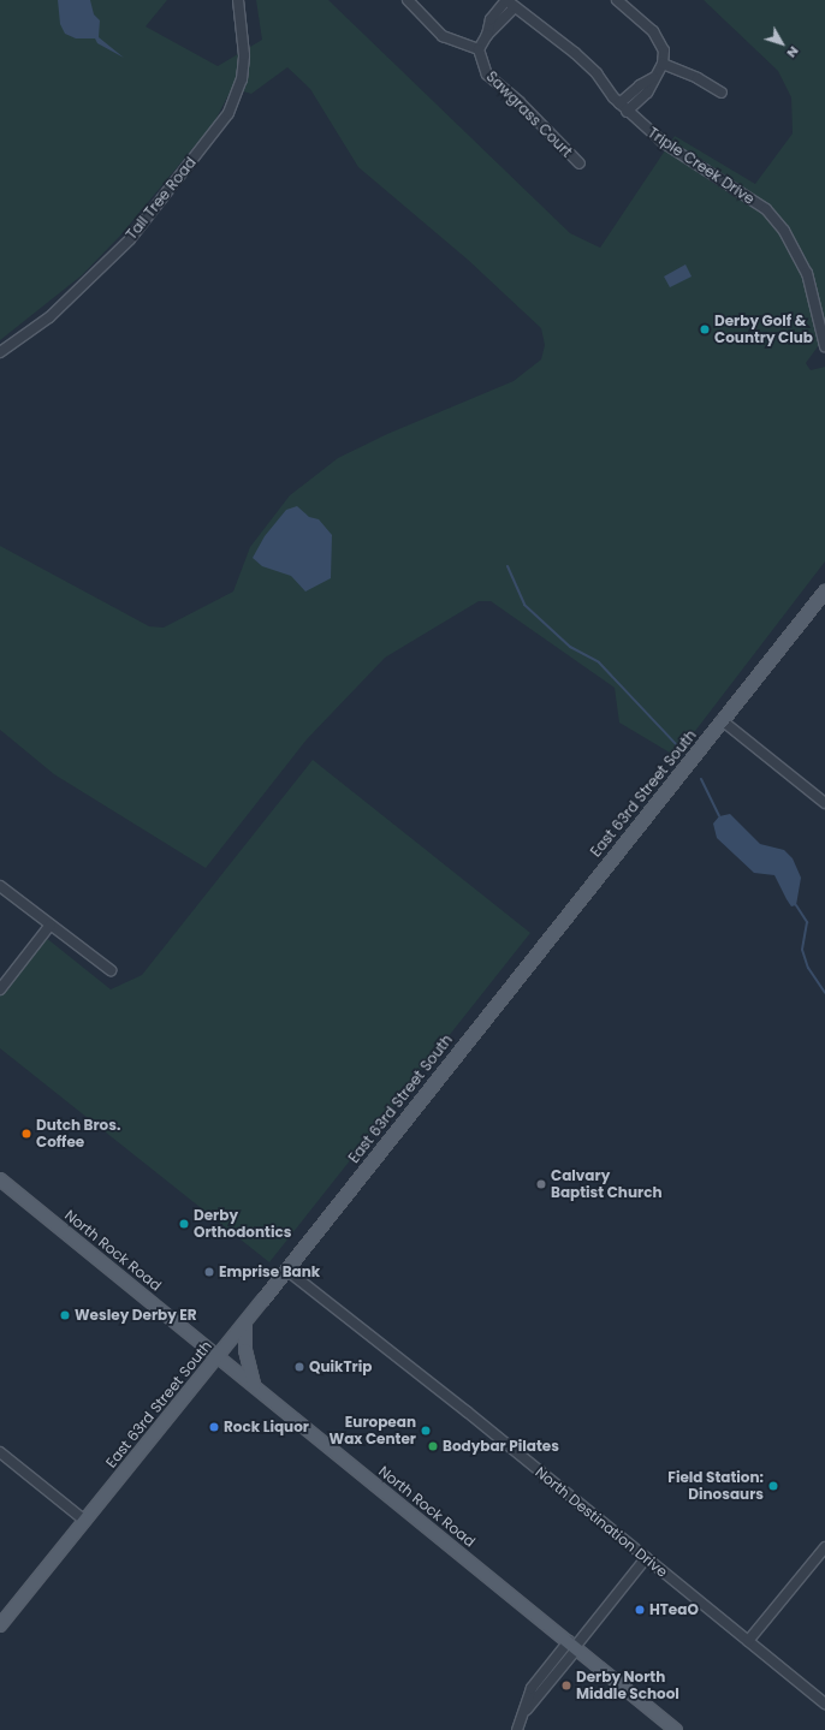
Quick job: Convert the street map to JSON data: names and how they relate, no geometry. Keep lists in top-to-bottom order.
{
  "streets": {
    "main road": ["East 63rd Street South", "North Rock Road"],
    "street": [
      "Sawgrass Court",
      "Triple Creek Drive",
      "Tall Tree Road",
      "North Destination Drive"
    ]
  },
  "crossings": [
    ["East 63rd Street South", "North Rock Road"],
    ["East 63rd Street South", "North Destination Drive"]
  ],
  "places": [
    "Derby Golf & Country Club",
    "Dutch Bros. Coffee",
    "Calvary Baptist Church",
    "Derby Orthodontics",
    "Emprise Bank",
    "Wesley Derby ER",
    "QuikTrip",
    "Rock Liquor",
    "European Wax Center",
    "Bodybar Pilates",
    "Field Station: Dinosaurs",
    "HTeaO",
    "Derby North Middle School"
  ],
  "north": "bottom right"
}
